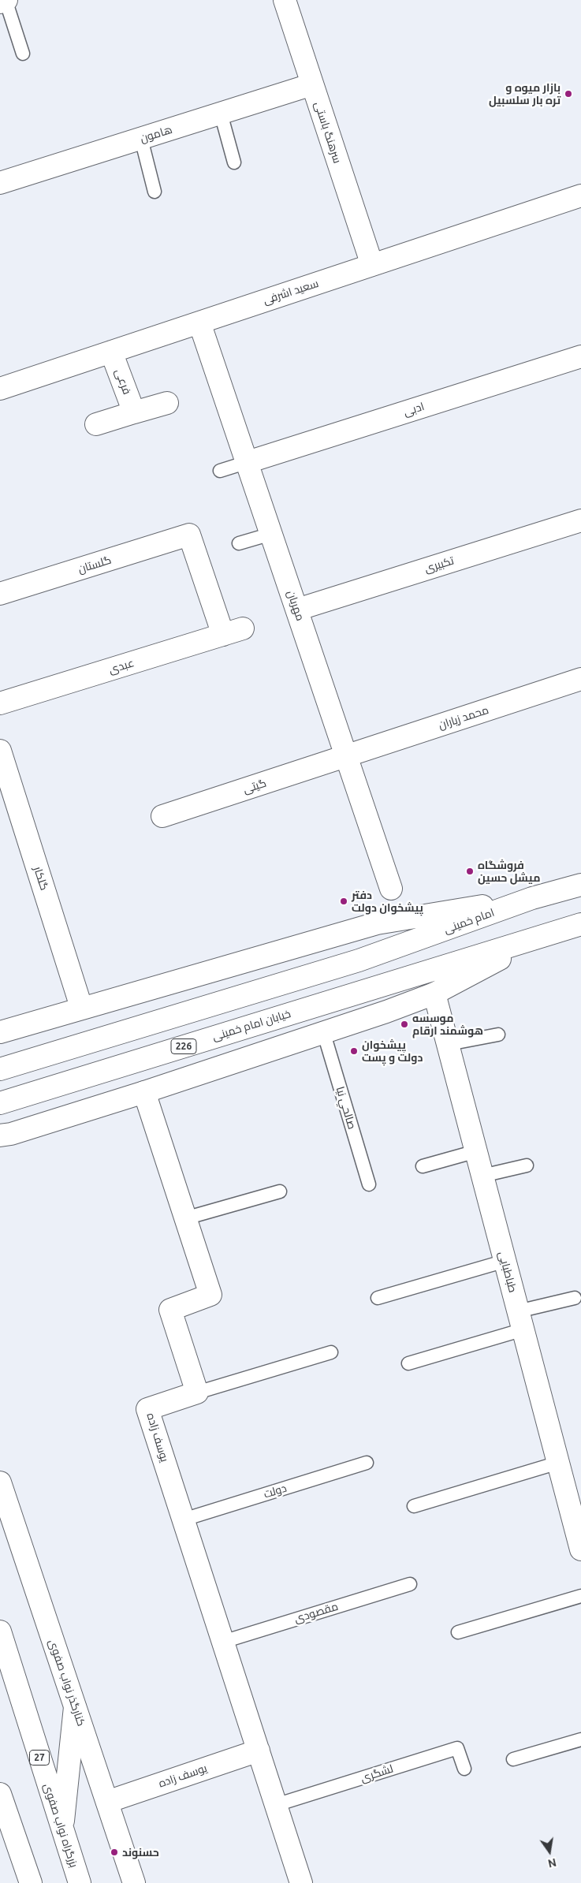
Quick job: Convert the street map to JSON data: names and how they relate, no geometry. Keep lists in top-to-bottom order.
{
  "streets": {
    "main road": [
      "سرهنگ باستی",
      "هامون",
      "سعید اشرفی",
      "فرعی",
      "ادبی",
      "گلستان",
      "تکبیری",
      "مهربان",
      "عبدی",
      "محمد زیاران",
      "گیتی",
      "گلکار",
      "امام خمینی",
      "خیابان امام خمینی",
      "226",
      "طباطبایی",
      "یوسف زاده",
      "کنارگذر نواب صفوی",
      "27",
      "بزرگراه نواب صفوی"
    ],
    "lane": [
      "صالحي نیا",
      "دولت",
      "مقصودی",
      "لشگری"
    ]
  },
  "crossings": [
    ["سرهنگ باستی", "هامون"],
    ["سرهنگ باستی", "سعید اشرفی"],
    ["سعید اشرفی", "فرعی"],
    ["سعید اشرفی", "مهربان"],
    ["ادبی", "مهربان"],
    ["گلستان", "عبدی"],
    ["تکبیری", "مهربان"],
    ["مهربان", "محمد زیاران"],
    ["مهربان", "گیتی"],
    ["محمد زیاران", "گیتی"],
    ["خیابان امام خمینی", "226"],
    ["یوسف زاده", "دولت"],
    ["یوسف زاده", "مقصودی"],
    ["یوسف زاده", "کنارگذر نواب صفوی"],
    ["یوسف زاده", "لشگری"]
  ],
  "places": [
    "بازار میوه و تره بار سلسبیل",
    "فروشگاه میشل حسین",
    "دفتر پیشخوان دولت",
    "موسسه هوشمند ارقام",
    "پیشخوان دولت و پست",
    "حسنوند"
  ],
  "north": "bottom"
}
